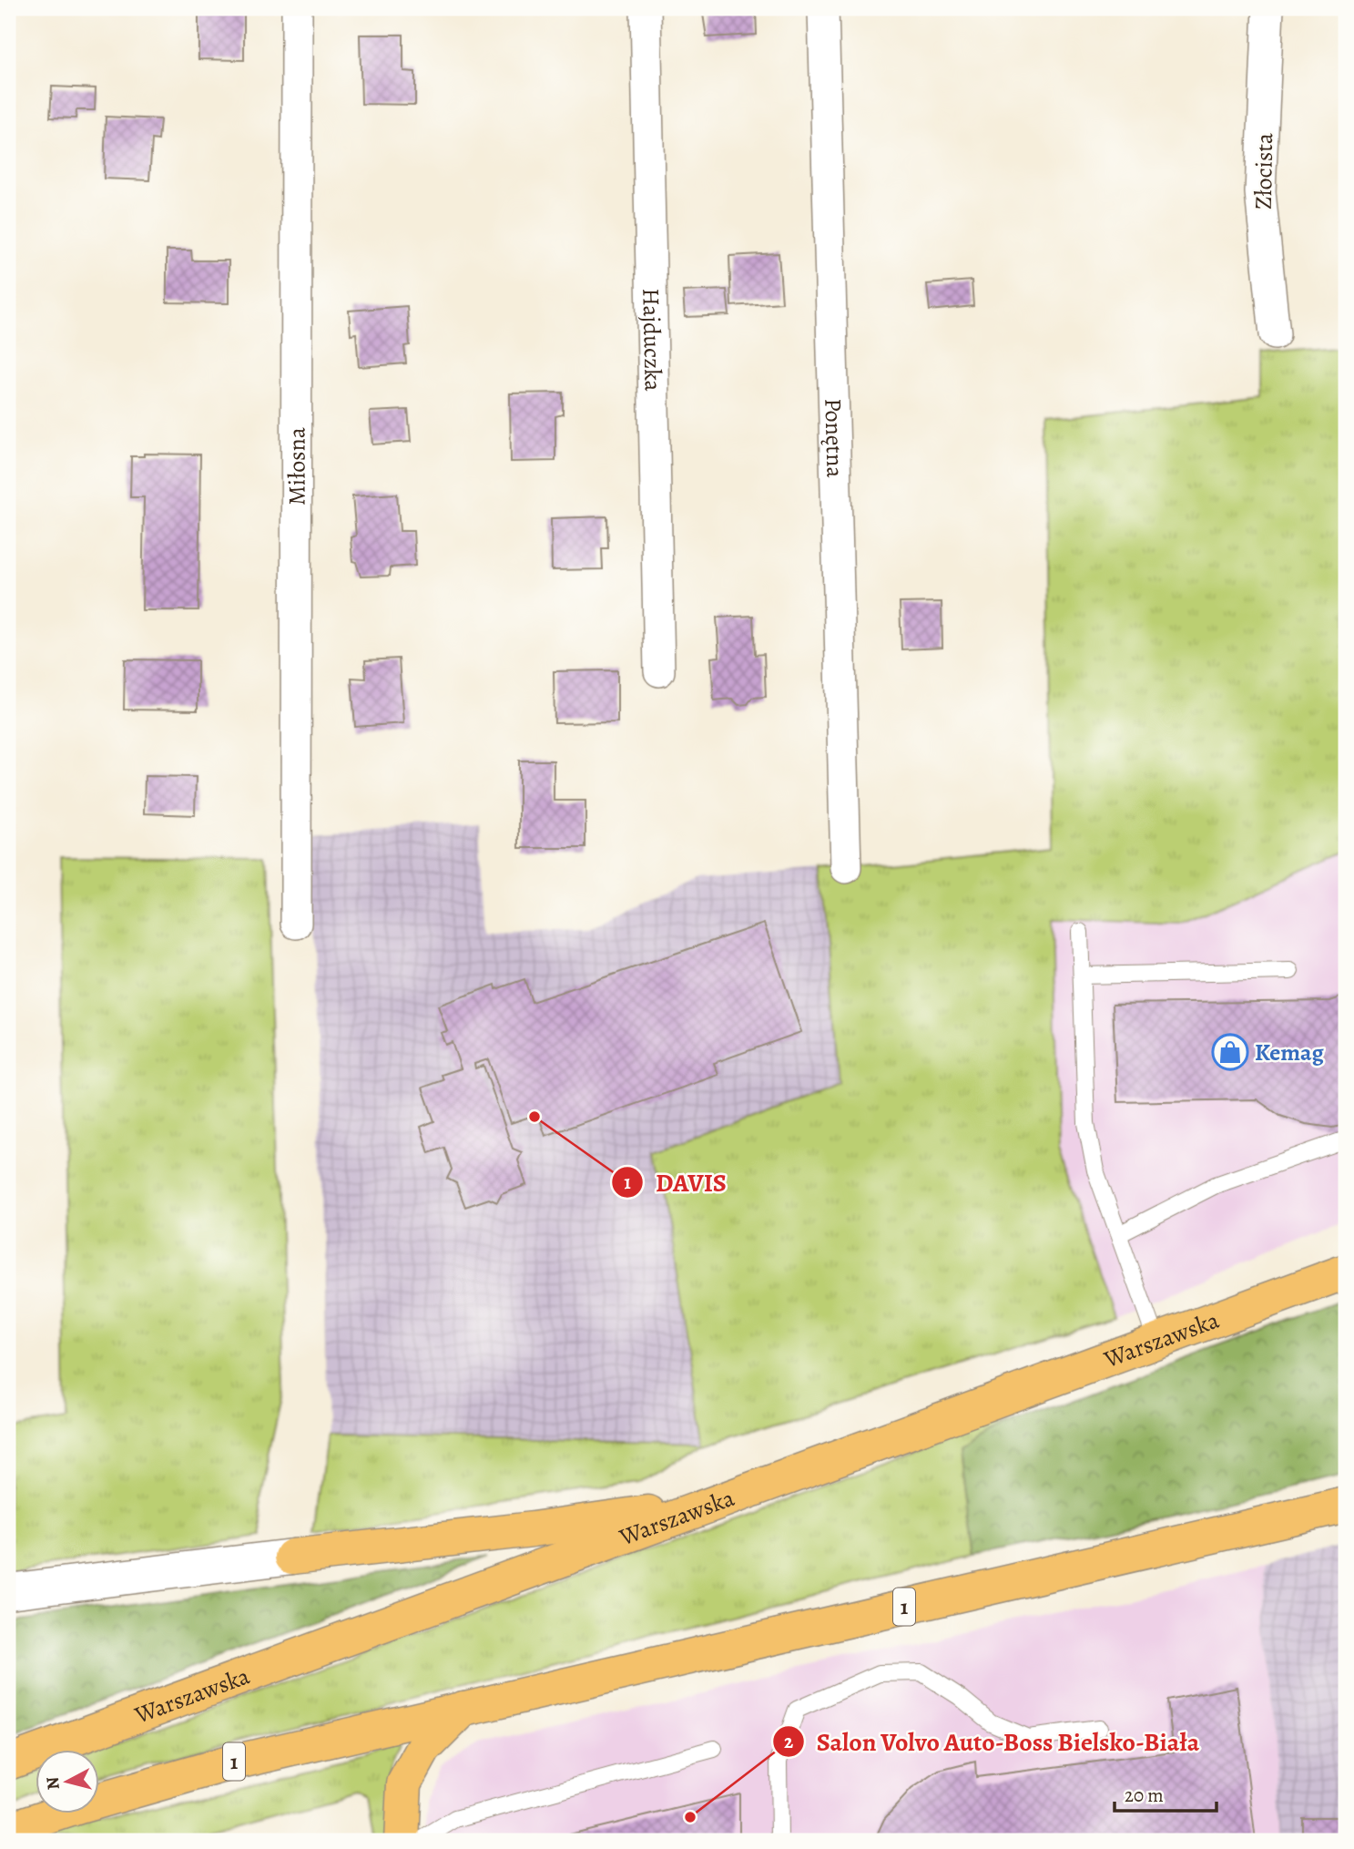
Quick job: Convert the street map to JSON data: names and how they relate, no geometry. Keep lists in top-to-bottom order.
{
  "streets": {
    "main road": ["Warszawska", "1"],
    "street": [
      "Złocista",
      "Hajduczka",
      "Ponętna",
      "Miłosna"
    ]
  },
  "places": {
    "shop": ["Kemag"],
    "other": ["DAVIS", "Salon Volvo Auto-Boss Bielsko-Biała"]
  },
  "scale_bar": "20 m",
  "north": "left"
}
